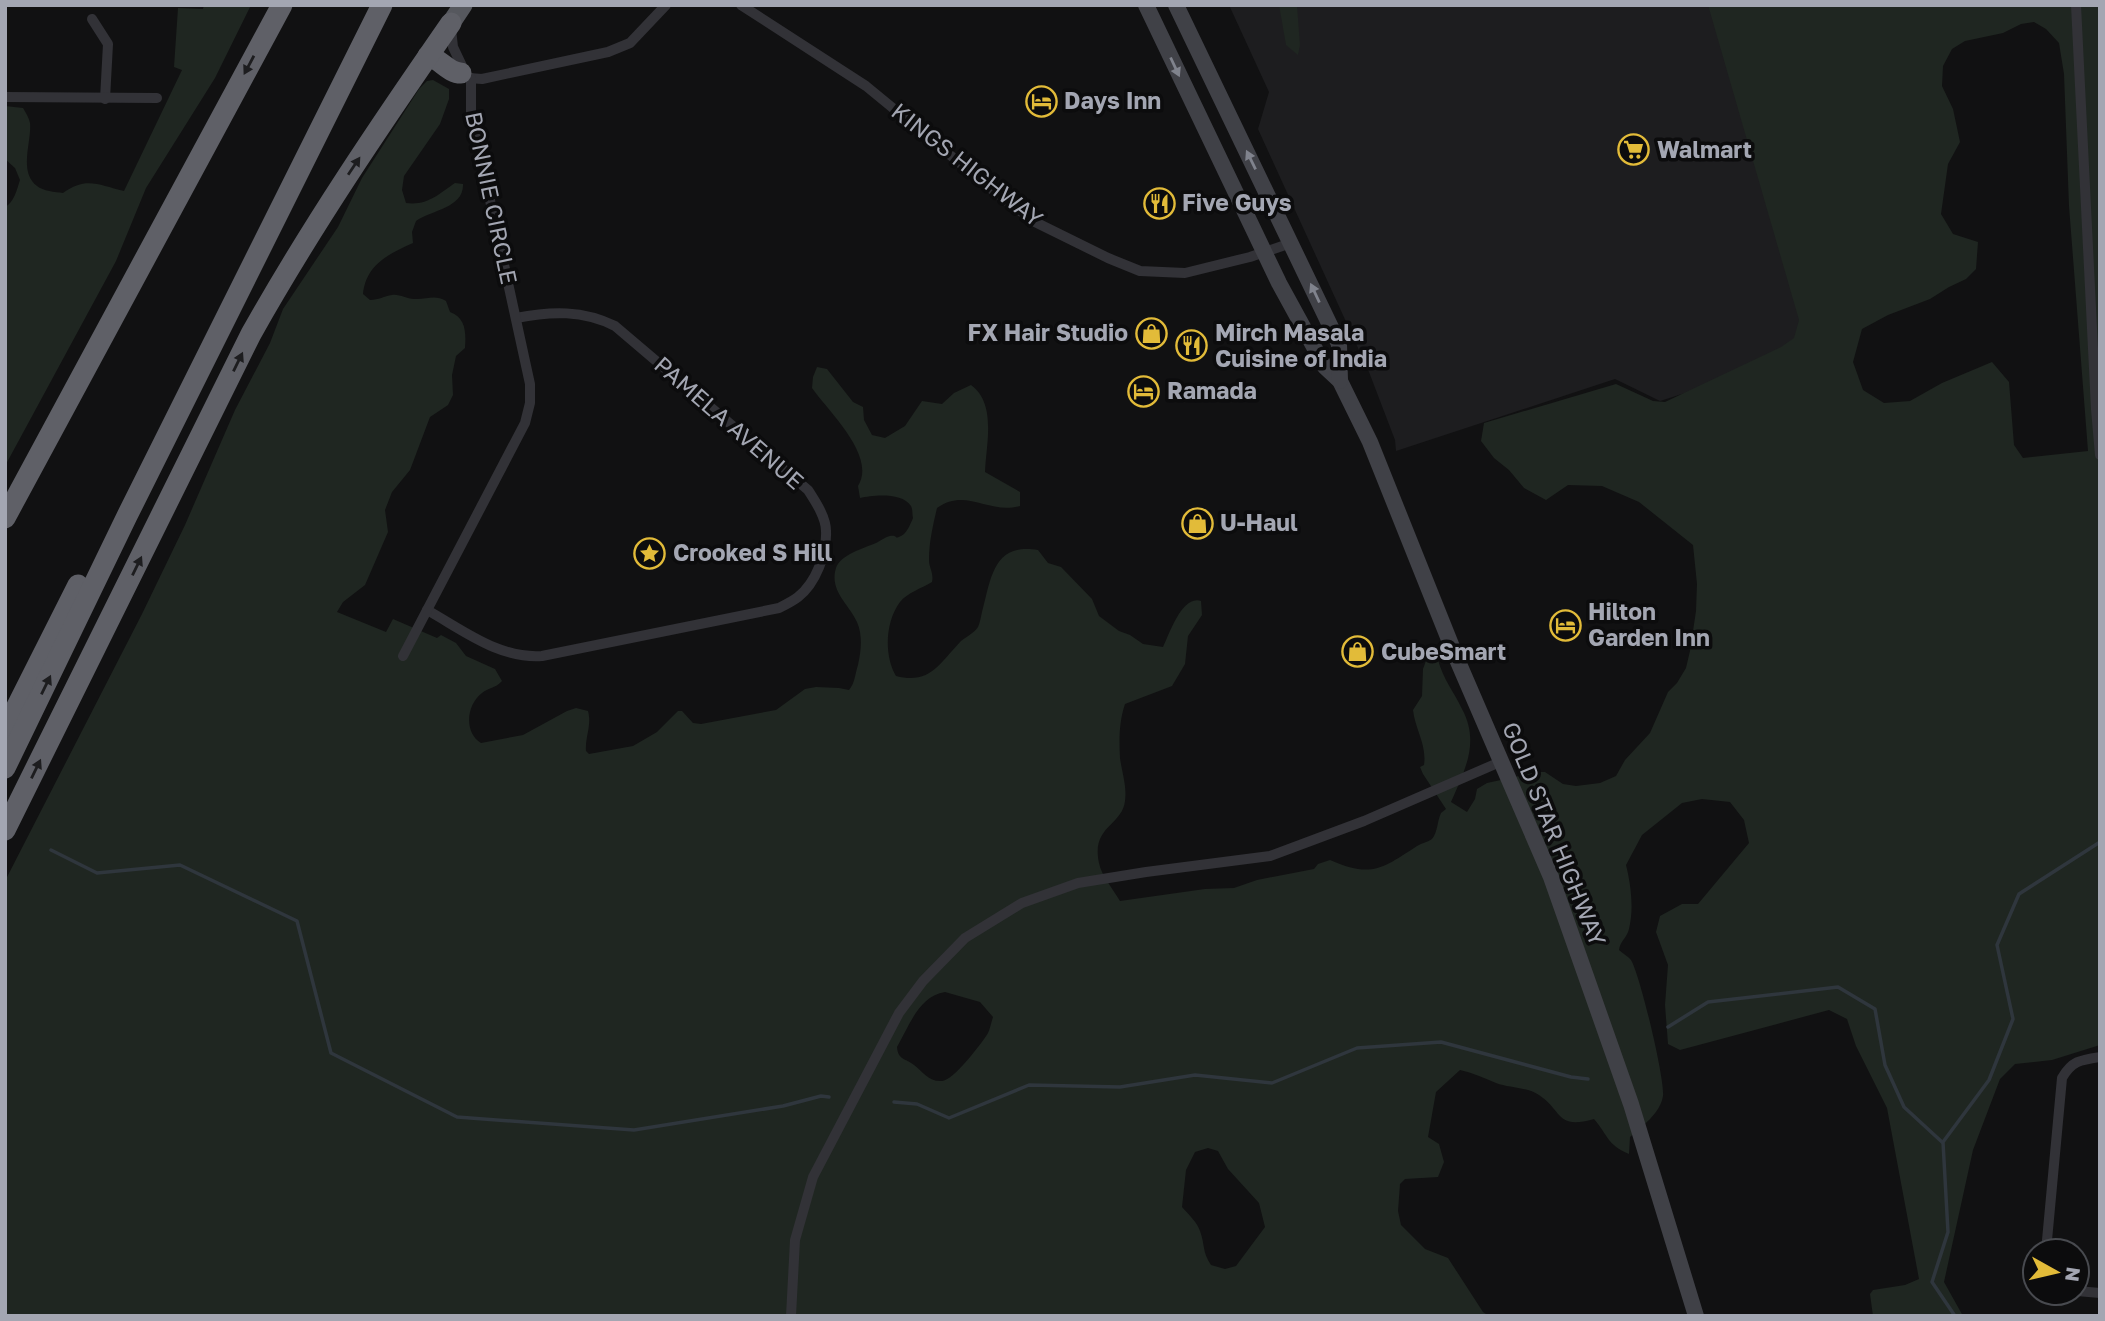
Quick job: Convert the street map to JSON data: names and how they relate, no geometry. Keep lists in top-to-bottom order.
{
  "streets": {
    "main road": ["GOLD STAR HIGHWAY"],
    "street": ["KINGS HIGHWAY", "BONNIE CIRCLE", "PAMELA AVENUE"]
  },
  "crossings": [
    ["KINGS HIGHWAY", "GOLD STAR HIGHWAY"],
    ["BONNIE CIRCLE", "PAMELA AVENUE"]
  ],
  "places": {
    "hotel": ["Days Inn", "Ramada", "Hilton Garden Inn"],
    "supermarket": ["Walmart"],
    "restaurant": ["Five Guys", "Mirch Masala Cuisine of India"],
    "shop": ["FX Hair Studio", "U-Haul", "CubeSmart"],
    "place": ["Crooked S Hill"]
  },
  "north": "right"
}
